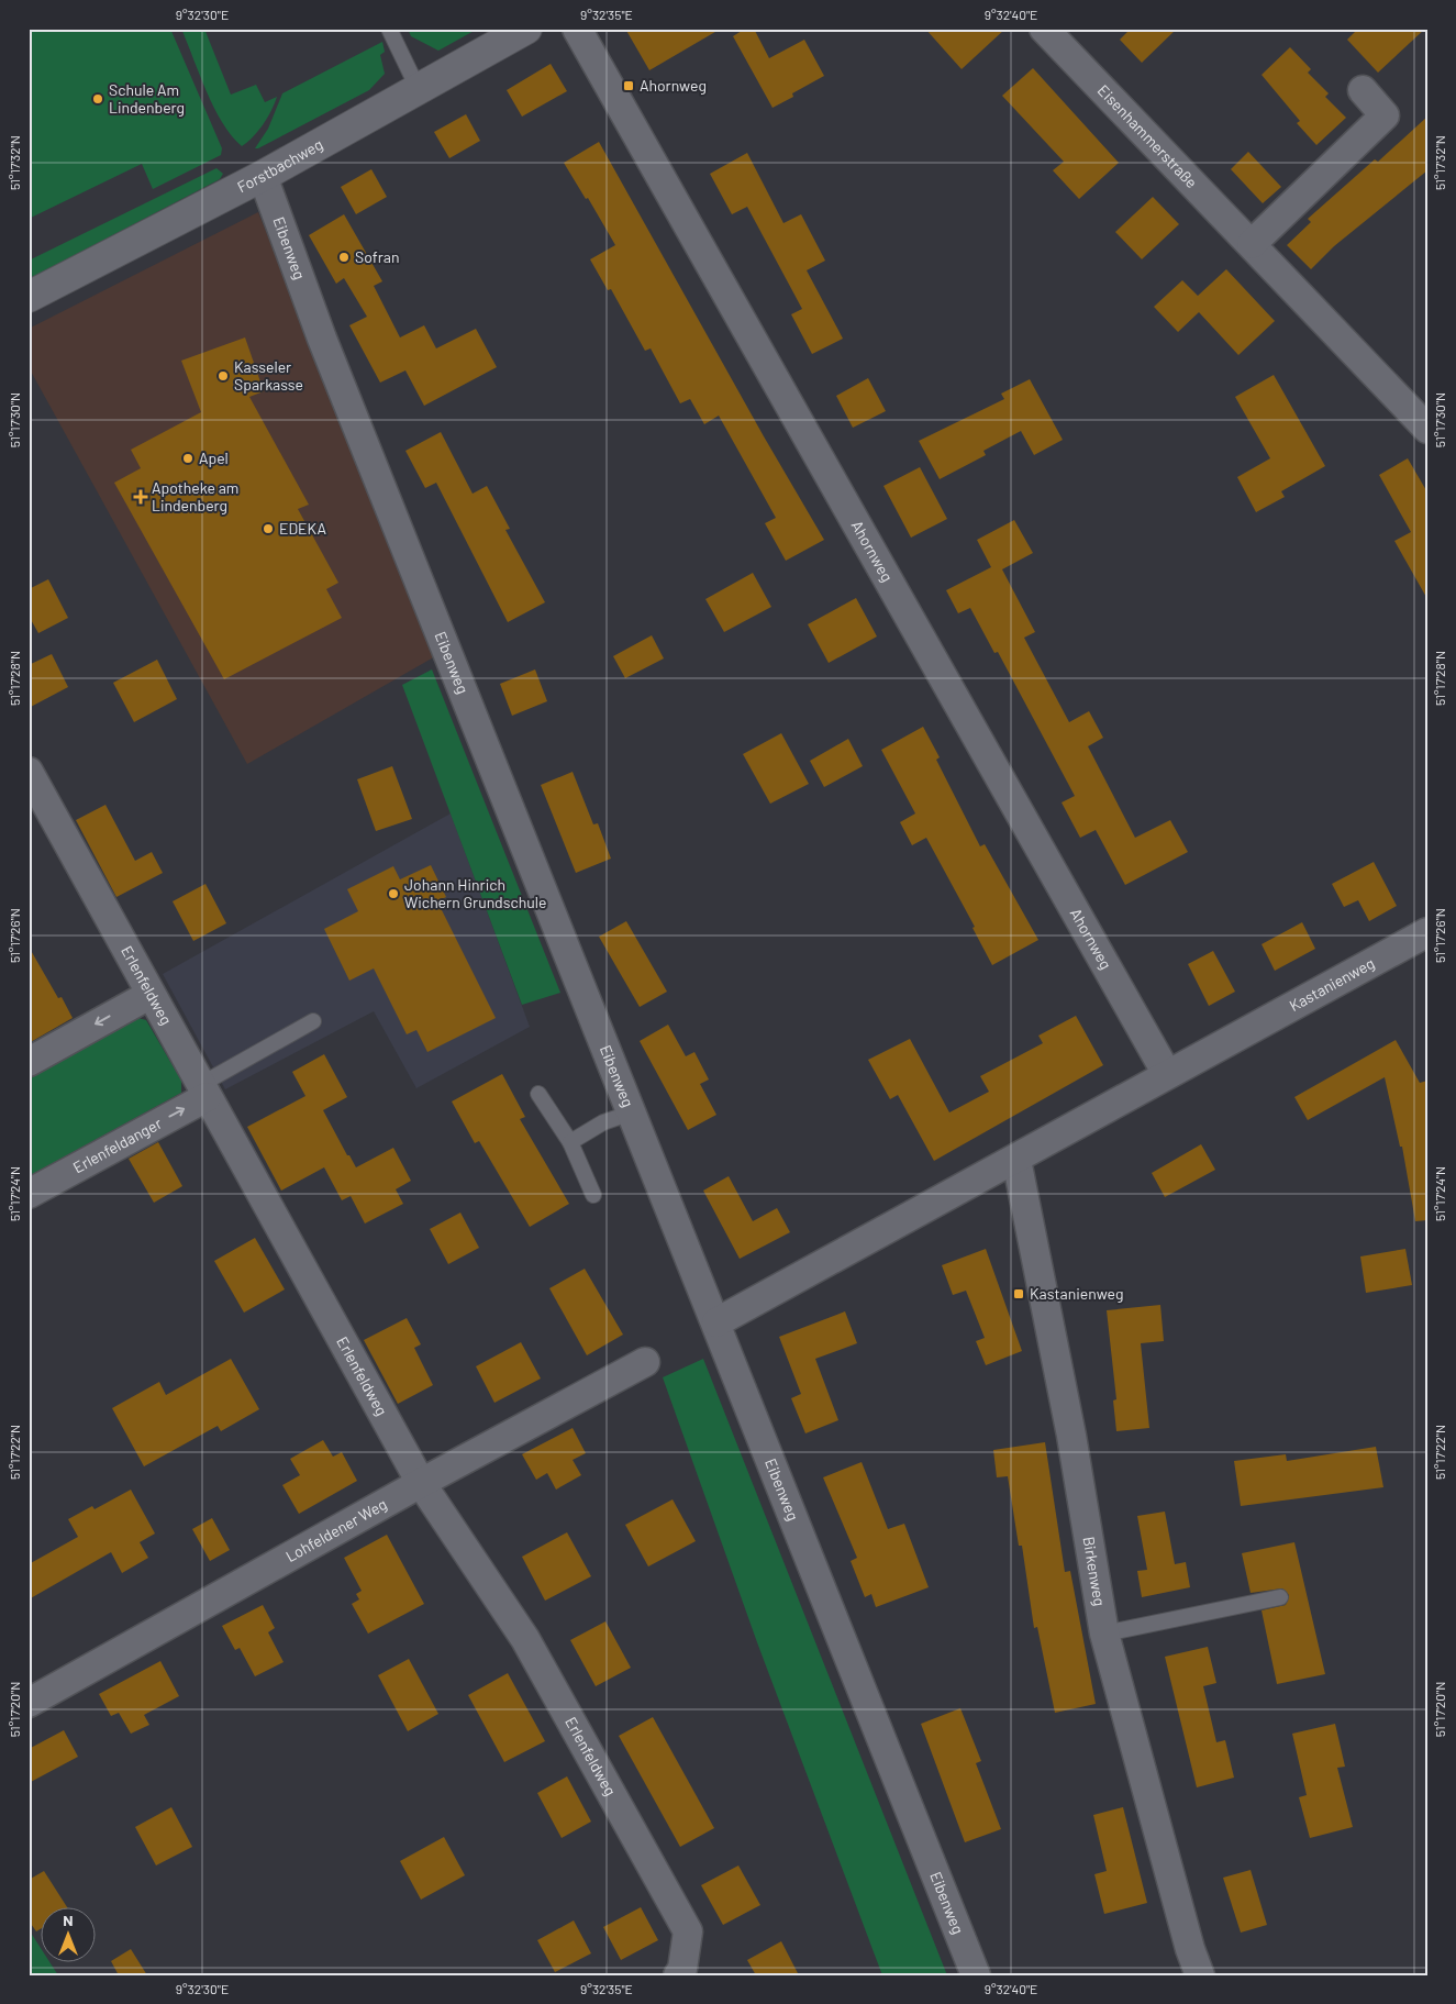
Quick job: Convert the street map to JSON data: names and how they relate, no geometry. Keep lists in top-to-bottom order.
{
  "streets": {
    "street": [
      "Eisenhammerstraße",
      "Forstbachweg",
      "Eibenweg",
      "Ahornweg",
      "Kastanienweg",
      "Erlenfeldweg",
      "Erlenfeldanger",
      "Lohfeldener Weg",
      "Birkenweg"
    ]
  },
  "crossings": [
    ["Forstbachweg", "Eibenweg"],
    ["Eibenweg", "Kastanienweg"],
    ["Ahornweg", "Kastanienweg"],
    ["Kastanienweg", "Birkenweg"],
    ["Erlenfeldweg", "Erlenfeldanger"],
    ["Erlenfeldweg", "Lohfeldener Weg"]
  ],
  "places": {
    "transit": ["Ahornweg", "Kastanienweg"],
    "other": [
      "Schule Am Lindenberg",
      "Sofran",
      "Kasseler Sparkasse",
      "Apel",
      "EDEKA",
      "Johann Hinrich Wichern Grundschule"
    ],
    "health": ["Apotheke am Lindenberg"]
  },
  "north": "top",
  "coordinates": [
    "9°32'30\"E",
    "9°32'35\"E",
    "9°32'40\"E",
    "51°17'32\"N",
    "51°17'30\"N",
    "51°17'28\"N",
    "51°17'26\"N",
    "51°17'24\"N",
    "51°17'22\"N",
    "51°17'20\"N"
  ]
}
